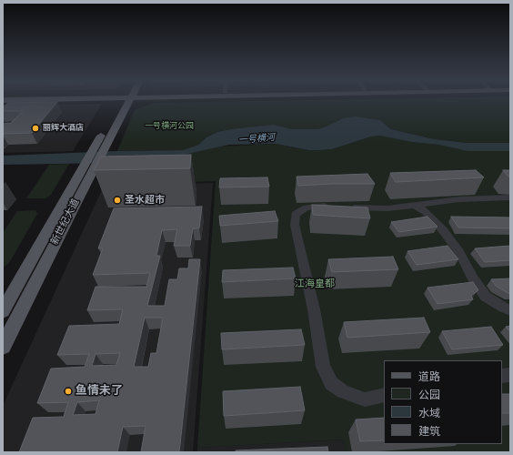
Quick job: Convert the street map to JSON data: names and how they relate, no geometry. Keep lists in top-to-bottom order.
{
  "streets": {
    "main road": ["新世纪大道"]
  },
  "water": ["一号横河"],
  "parks": ["一号横河公园", "江海皇都"],
  "places": ["丽辉大酒店", "圣水超市", "鱼情未了"],
  "legend": [
    "道路",
    "公园",
    "水域",
    "建筑"
  ]
}
